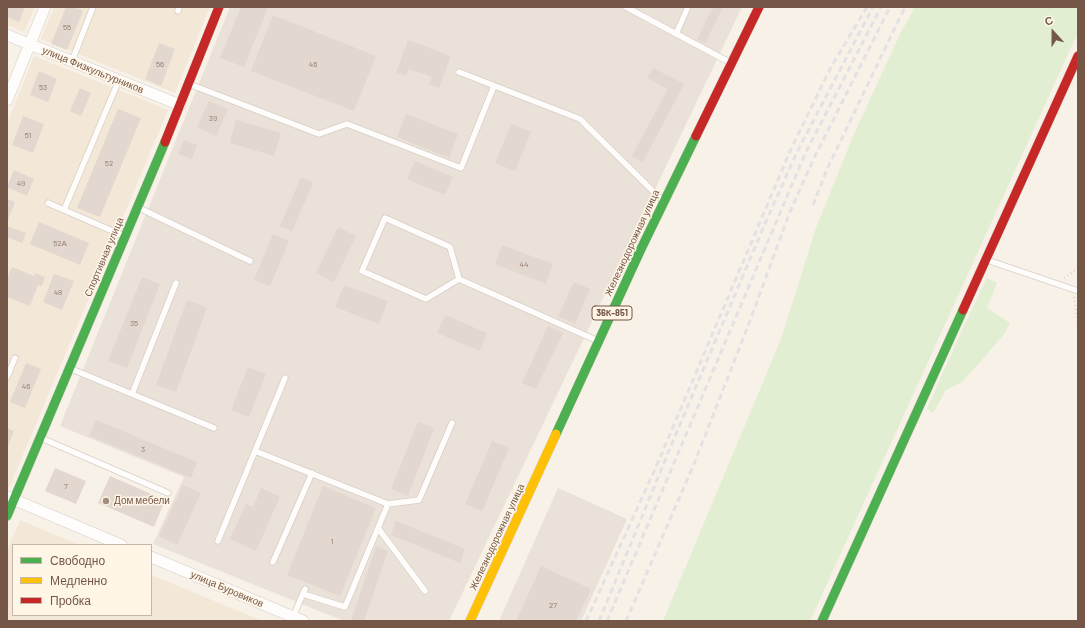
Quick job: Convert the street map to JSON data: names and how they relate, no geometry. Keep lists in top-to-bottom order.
{
  "streets": {
    "street": [
      "улица Физкультурников",
      "Железнодорожная улица",
      "Спортивная улица",
      "36К-851",
      "улица Буровиков"
    ]
  },
  "crossings": [
    ["улица Физкультурников", "Спортивная улица"]
  ],
  "places": ["Дом мебели"],
  "house_numbers": [
    "55",
    "56",
    "46",
    "53",
    "39",
    "51",
    "52",
    "49",
    "52А",
    "44",
    "48",
    "35",
    "46",
    "3",
    "7",
    "1",
    "27"
  ],
  "legend": ["Свободно", "Медленно", "Пробка"],
  "north": "top"
}
